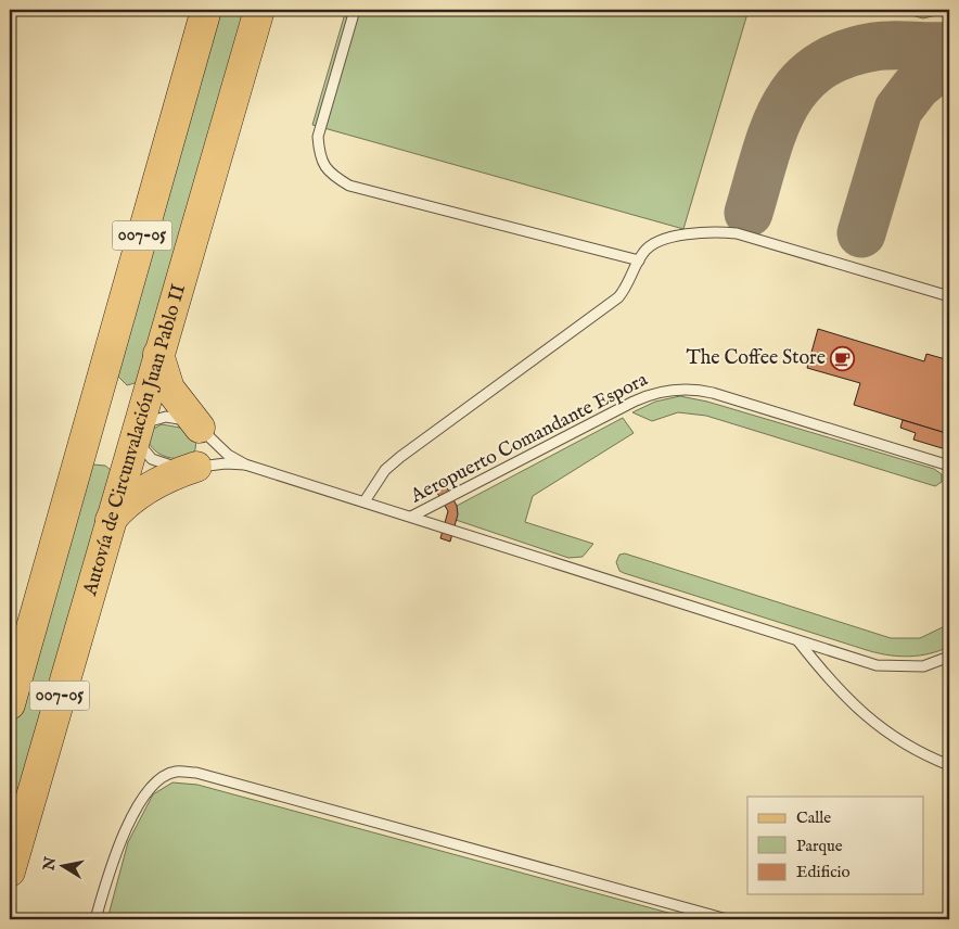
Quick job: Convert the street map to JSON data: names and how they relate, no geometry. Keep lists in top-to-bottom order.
{
  "streets": {
    "main road": ["007-05", "Autovía de Circunvalación Juan Pablo II"],
    "lane": ["Aeropuerto Comandante Espora"]
  },
  "places": {
    "cafe": ["The Coffee Store"]
  },
  "legend": ["Calle", "Parque", "Edificio"],
  "north": "left"
}
